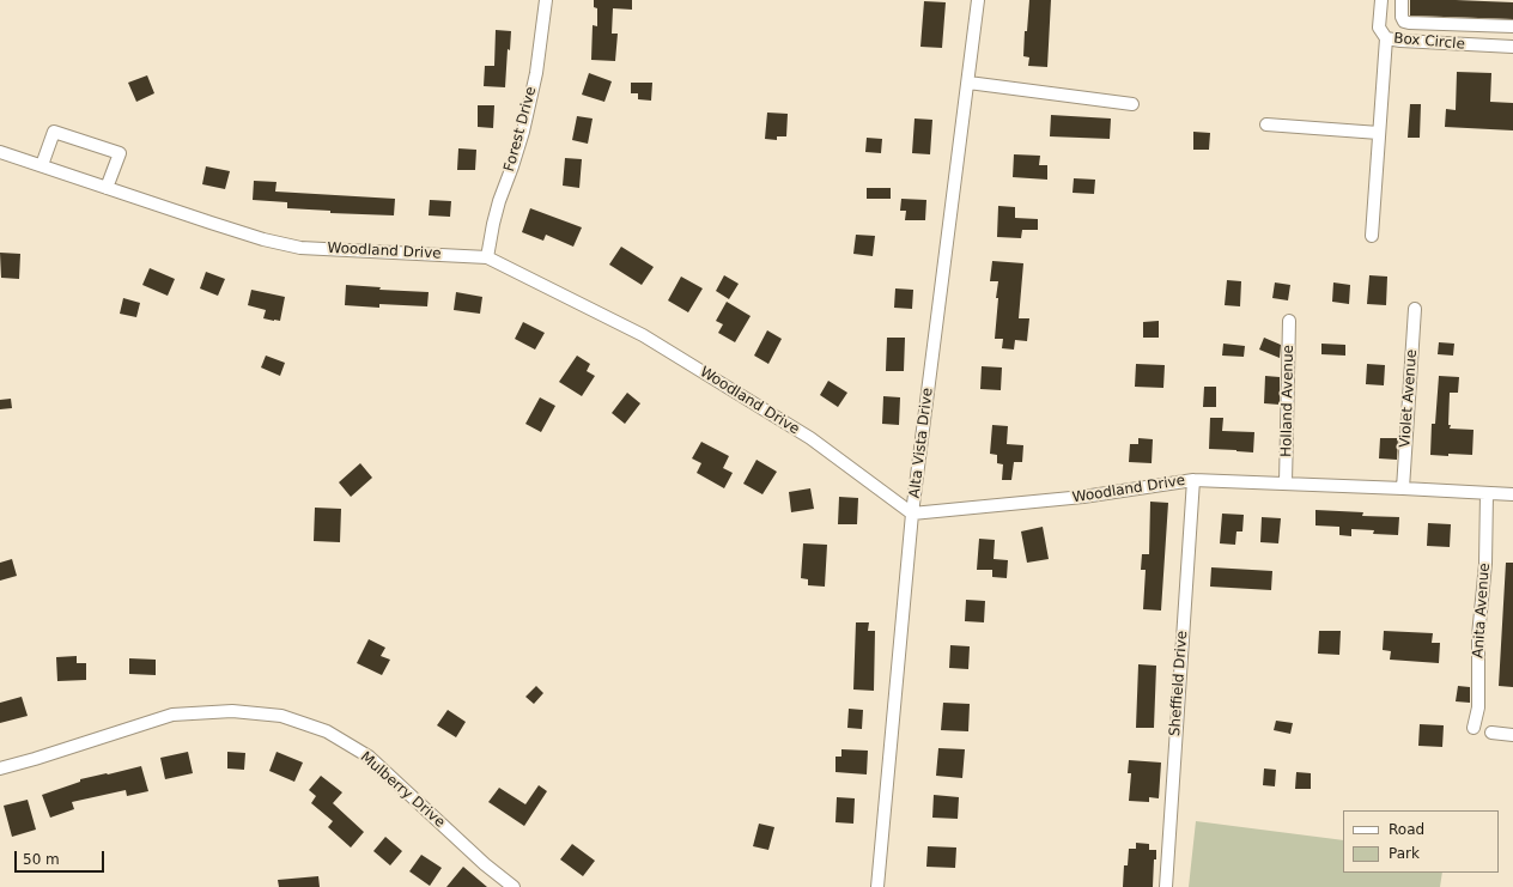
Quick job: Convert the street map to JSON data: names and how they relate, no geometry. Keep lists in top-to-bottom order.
{
  "streets": {
    "street": [
      "Box Circle",
      "Forest Drive",
      "Woodland Drive",
      "Violet Avenue",
      "Holland Avenue",
      "Alta Vista Drive",
      "Anita Avenue",
      "Sheffield Drive",
      "Mulberry Drive"
    ]
  },
  "crossings": [
    ["Forest Drive", "Woodland Drive"],
    ["Woodland Drive", "Violet Avenue"],
    ["Woodland Drive", "Holland Avenue"],
    ["Woodland Drive", "Alta Vista Drive"],
    ["Woodland Drive", "Anita Avenue"],
    ["Woodland Drive", "Sheffield Drive"]
  ],
  "legend": ["Road", "Park"],
  "scale_bar": "50 m"
}
